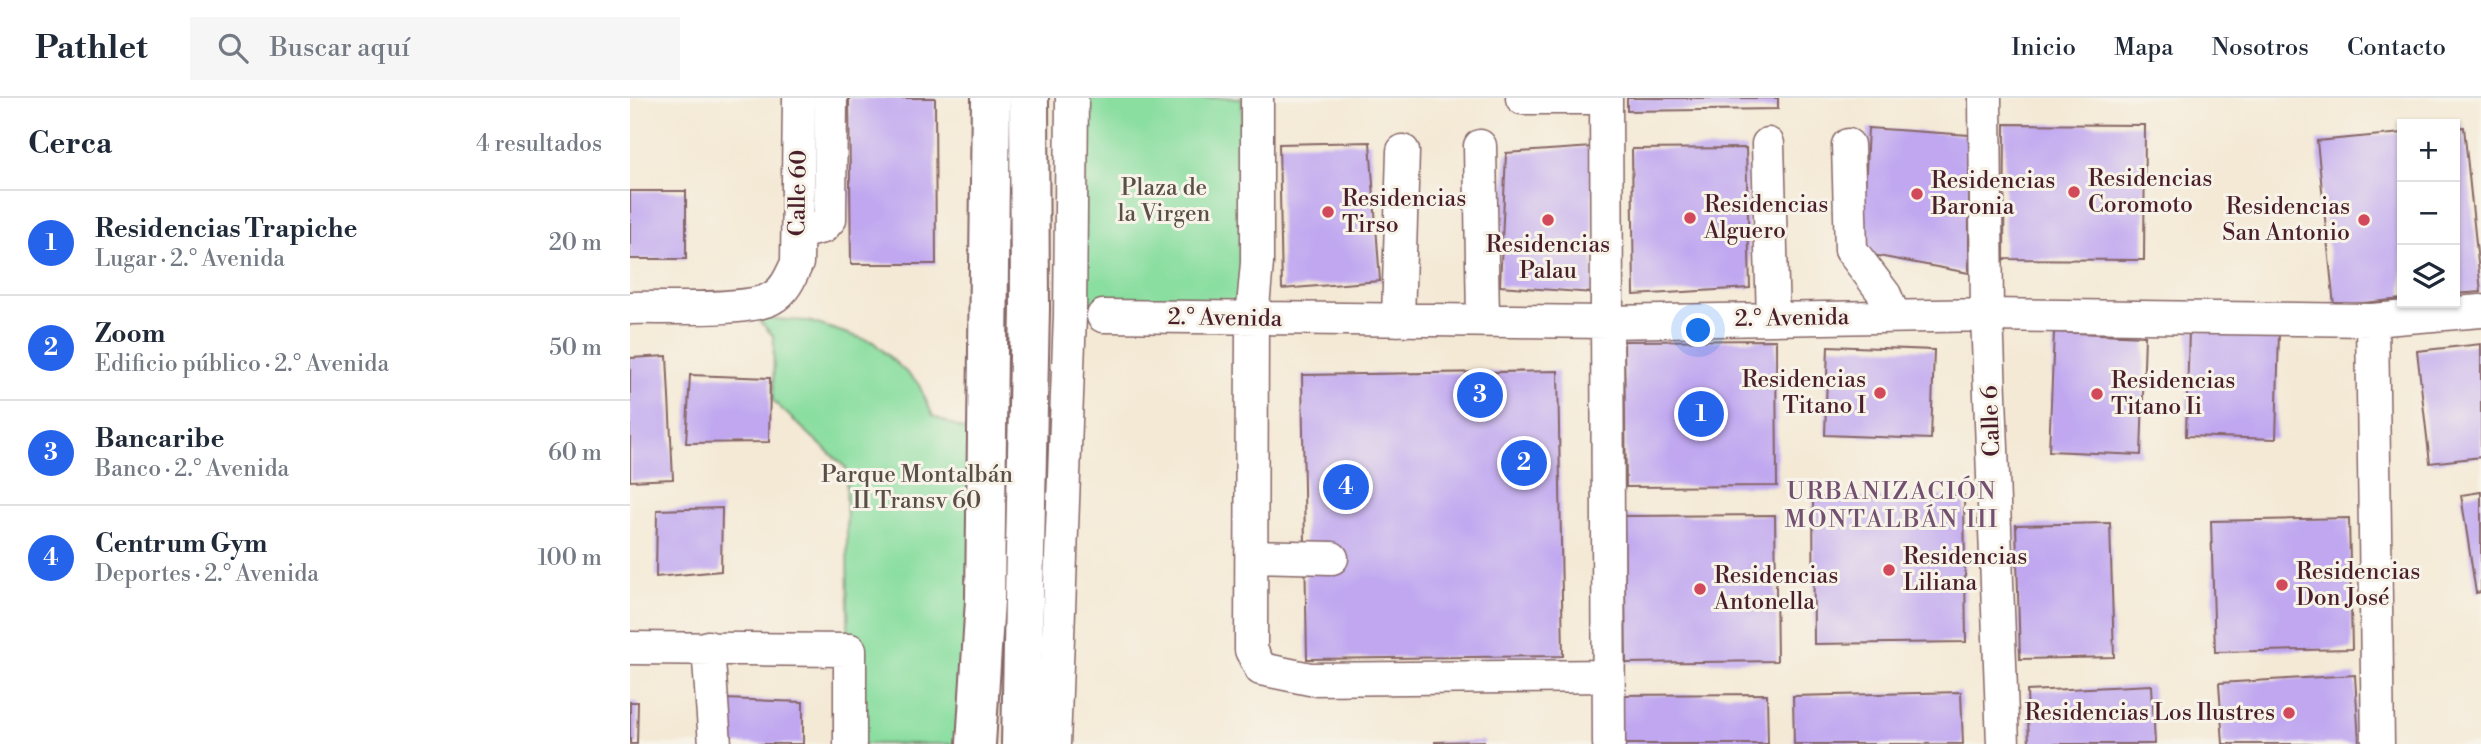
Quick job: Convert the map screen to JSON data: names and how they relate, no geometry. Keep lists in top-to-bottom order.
{
  "streets": {
    "street": ["Calle 60", "2.° Avenida", "Calle 6"]
  },
  "crossings": [
    ["2.° Avenida", "Calle 6"]
  ],
  "districts": ["URBANIZACIÓN MONTALBÁN III"],
  "parks": ["Plaza de la Virgen", "Parque Montalbán II Transv 60"],
  "places": [
    "Residencias Coromoto",
    "Residencias Baronia",
    "Residencias Tirso",
    "Residencias Alguero",
    "Residencias Palau",
    "Residencias San Antonio",
    "Residencias Titano I",
    "Residencias Titano Ii",
    "Residencias Liliana",
    "Residencias Don José",
    "Residencias Antonella",
    "Residencias Los Ilustres"
  ],
  "page": {
    "header": "Pathlet",
    "search": "Buscar aquí",
    "nav": [
      "Inicio",
      "Mapa",
      "Nosotros",
      "Contacto"
    ],
    "heading": ["Cerca", "4 resultados"],
    "map_buttons": ["+", "−"],
    "list": [
      {
        "mark": "1",
        "name": "Residencias Trapiche",
        "note": "Lugar · 2.° Avenida",
        "value": "20 m"
      },
      {
        "mark": "2",
        "name": "Zoom",
        "note": "Edificio público · 2.° Avenida",
        "value": "50 m"
      },
      {
        "mark": "3",
        "name": "Bancaribe",
        "note": "Banco · 2.° Avenida",
        "value": "60 m"
      },
      {
        "mark": "4",
        "name": "Centrum Gym",
        "note": "Deportes · 2.° Avenida",
        "value": "100 m"
      }
    ],
    "pins": [
      "3",
      "1",
      "2",
      "4"
    ]
  }
}
